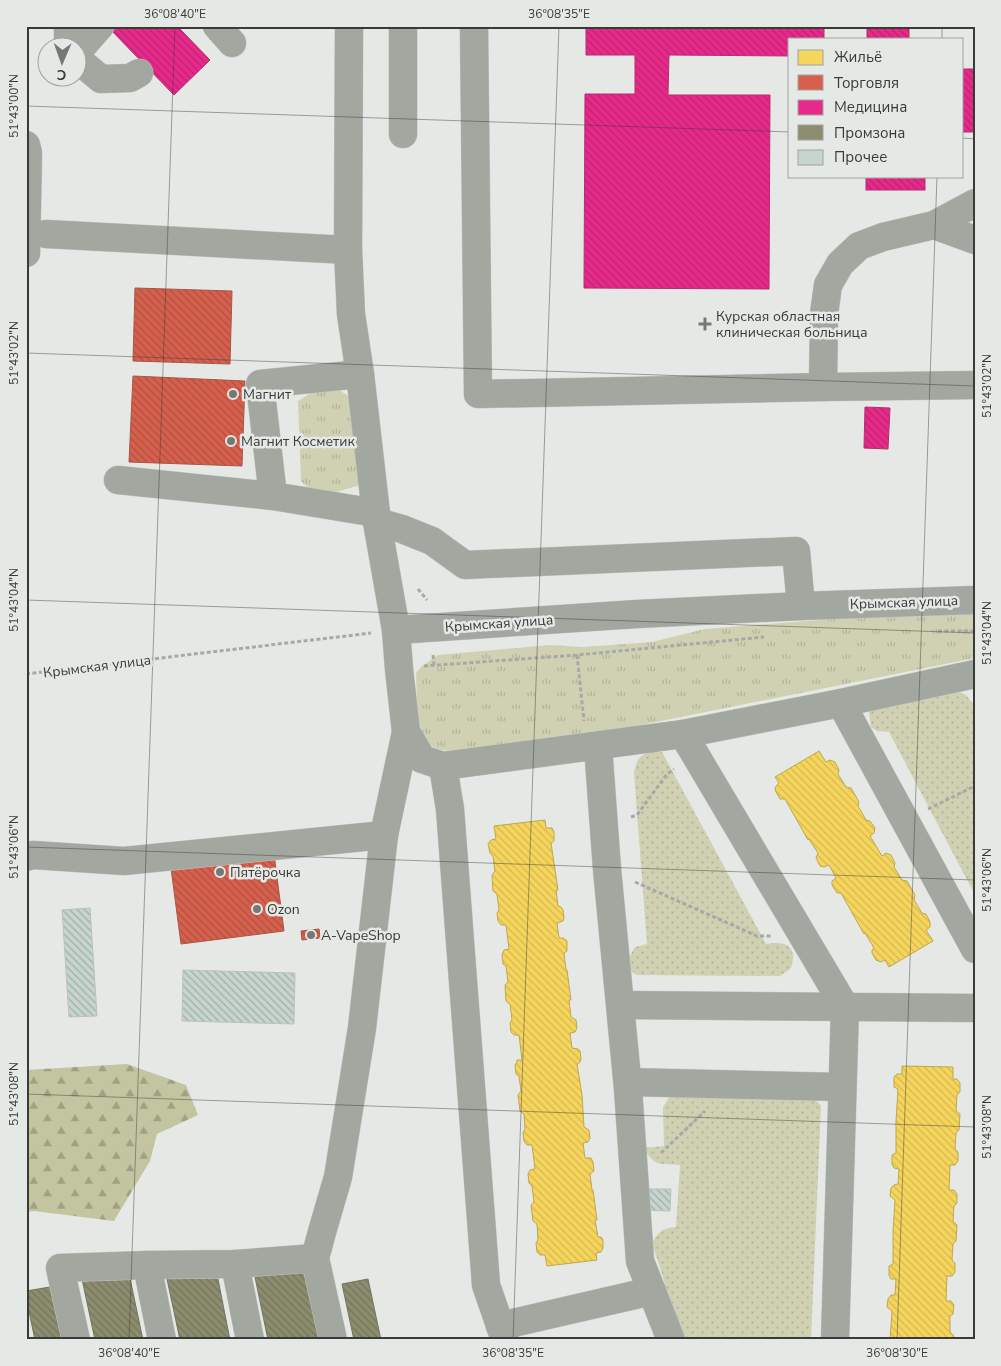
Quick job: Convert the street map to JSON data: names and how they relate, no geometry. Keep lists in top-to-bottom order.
{
  "streets": {
    "street": ["Крымская улица"]
  },
  "places": {
    "health": ["Курская областная клиническая больница"],
    "other": [
      "Магнит",
      "Магнит Косметик",
      "Пятёрочка",
      "Ozon",
      "A-VapeShop"
    ]
  },
  "legend": [
    "Жильё",
    "Торговля",
    "Медицина",
    "Промзона",
    "Прочее"
  ],
  "north": "bottom",
  "coordinates": [
    "36°08'40\"E",
    "36°08'35\"E",
    "51°43'00\"N",
    "51°43'02\"N",
    "51°43'04\"N",
    "51°43'06\"N",
    "51°43'08\"N",
    "36°08'30\"E"
  ]
}
